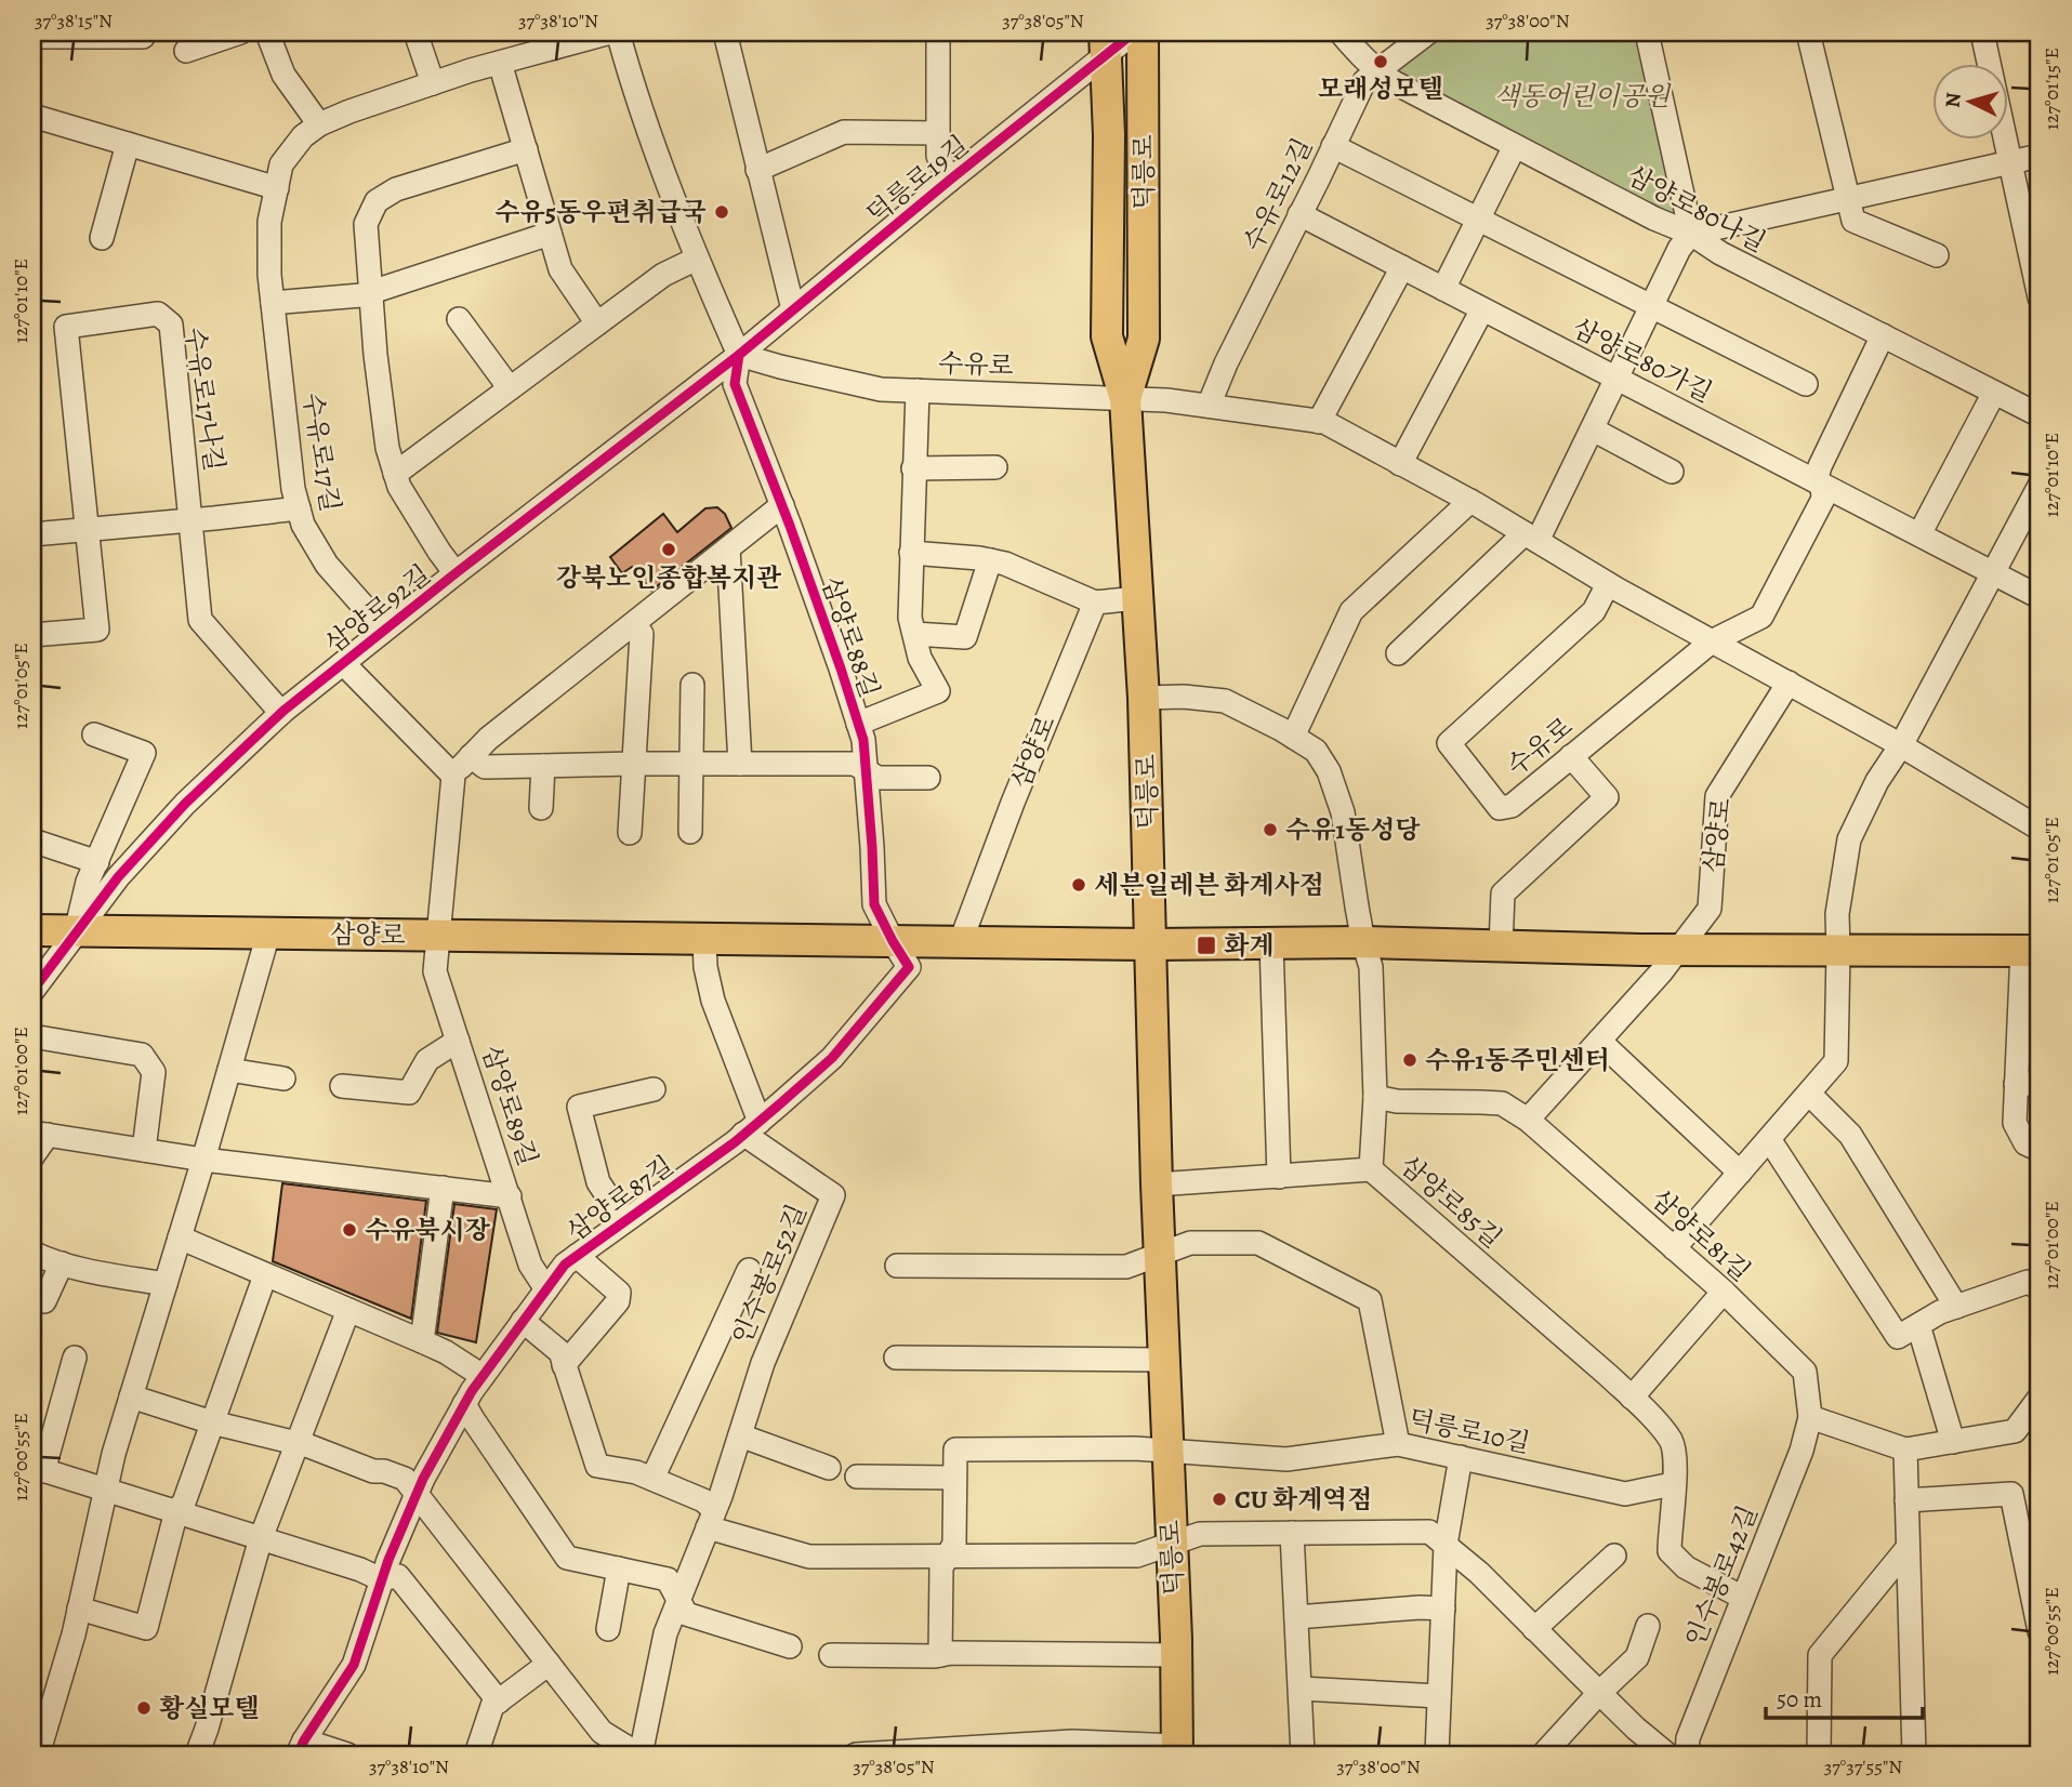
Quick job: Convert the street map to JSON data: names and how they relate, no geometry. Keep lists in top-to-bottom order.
{
  "streets": {
    "main road": ["덕릉로", "삼양로"],
    "street": [
      "덕릉로19길",
      "수유로12길",
      "삼양로80나길",
      "삼양로80가길",
      "수유로",
      "수유로17나길",
      "수유로17길",
      "삼양로92길",
      "삼양로88길",
      "삼양로89길",
      "삼양로87길",
      "삼양로85길",
      "삼양로81길",
      "인수봉로52길",
      "덕릉로10길",
      "인수봉로42길"
    ]
  },
  "crossings": [
    ["덕릉로", "덕릉로19길"],
    ["덕릉로", "수유로"],
    ["덕릉로", "삼양로"],
    ["덕릉로", "덕릉로10길"],
    ["덕릉로19길", "수유로"],
    ["덕릉로19길", "삼양로92길"],
    ["덕릉로19길", "삼양로88길"],
    ["수유로12길", "삼양로80나길"],
    ["수유로12길", "삼양로80가길"],
    ["수유로12길", "수유로"],
    ["삼양로80가길", "수유로"],
    ["수유로", "삼양로92길"],
    ["수유로", "삼양로88길"],
    ["수유로", "삼양로"],
    ["수유로17길", "삼양로92길"],
    ["삼양로92길", "삼양로88길"],
    ["삼양로92길", "삼양로"],
    ["삼양로88길", "삼양로"],
    ["삼양로88길", "삼양로87길"],
    ["삼양로", "삼양로89길"],
    ["삼양로", "삼양로87길"],
    ["삼양로", "삼양로85길"],
    ["삼양로", "삼양로81길"],
    ["삼양로89길", "삼양로87길"],
    ["삼양로87길", "인수봉로52길"],
    ["삼양로85길", "삼양로81길"],
    ["삼양로85길", "인수봉로42길"],
    ["삼양로81길", "인수봉로42길"]
  ],
  "parks": ["색동어린이공원"],
  "places": {
    "other": [
      "모래성모텔",
      "수유5동우편취급국",
      "강북노인종합복지관",
      "수유1동성당",
      "세븐일레븐 화계사점",
      "수유1동주민센터",
      "수유북시장",
      "CU 화계역점",
      "황실모텔"
    ],
    "transit": ["화계"]
  },
  "scale_bar": "50 m",
  "north": "left",
  "coordinates": [
    "37°38'15\"N",
    "37°38'10\"N",
    "37°38'05\"N",
    "37°38'00\"N",
    "127°01'15\"E",
    "127°01'10\"E",
    "127°01'05\"E",
    "127°01'00\"E",
    "127°00'55\"E",
    "37°37'55\"N"
  ]
}
